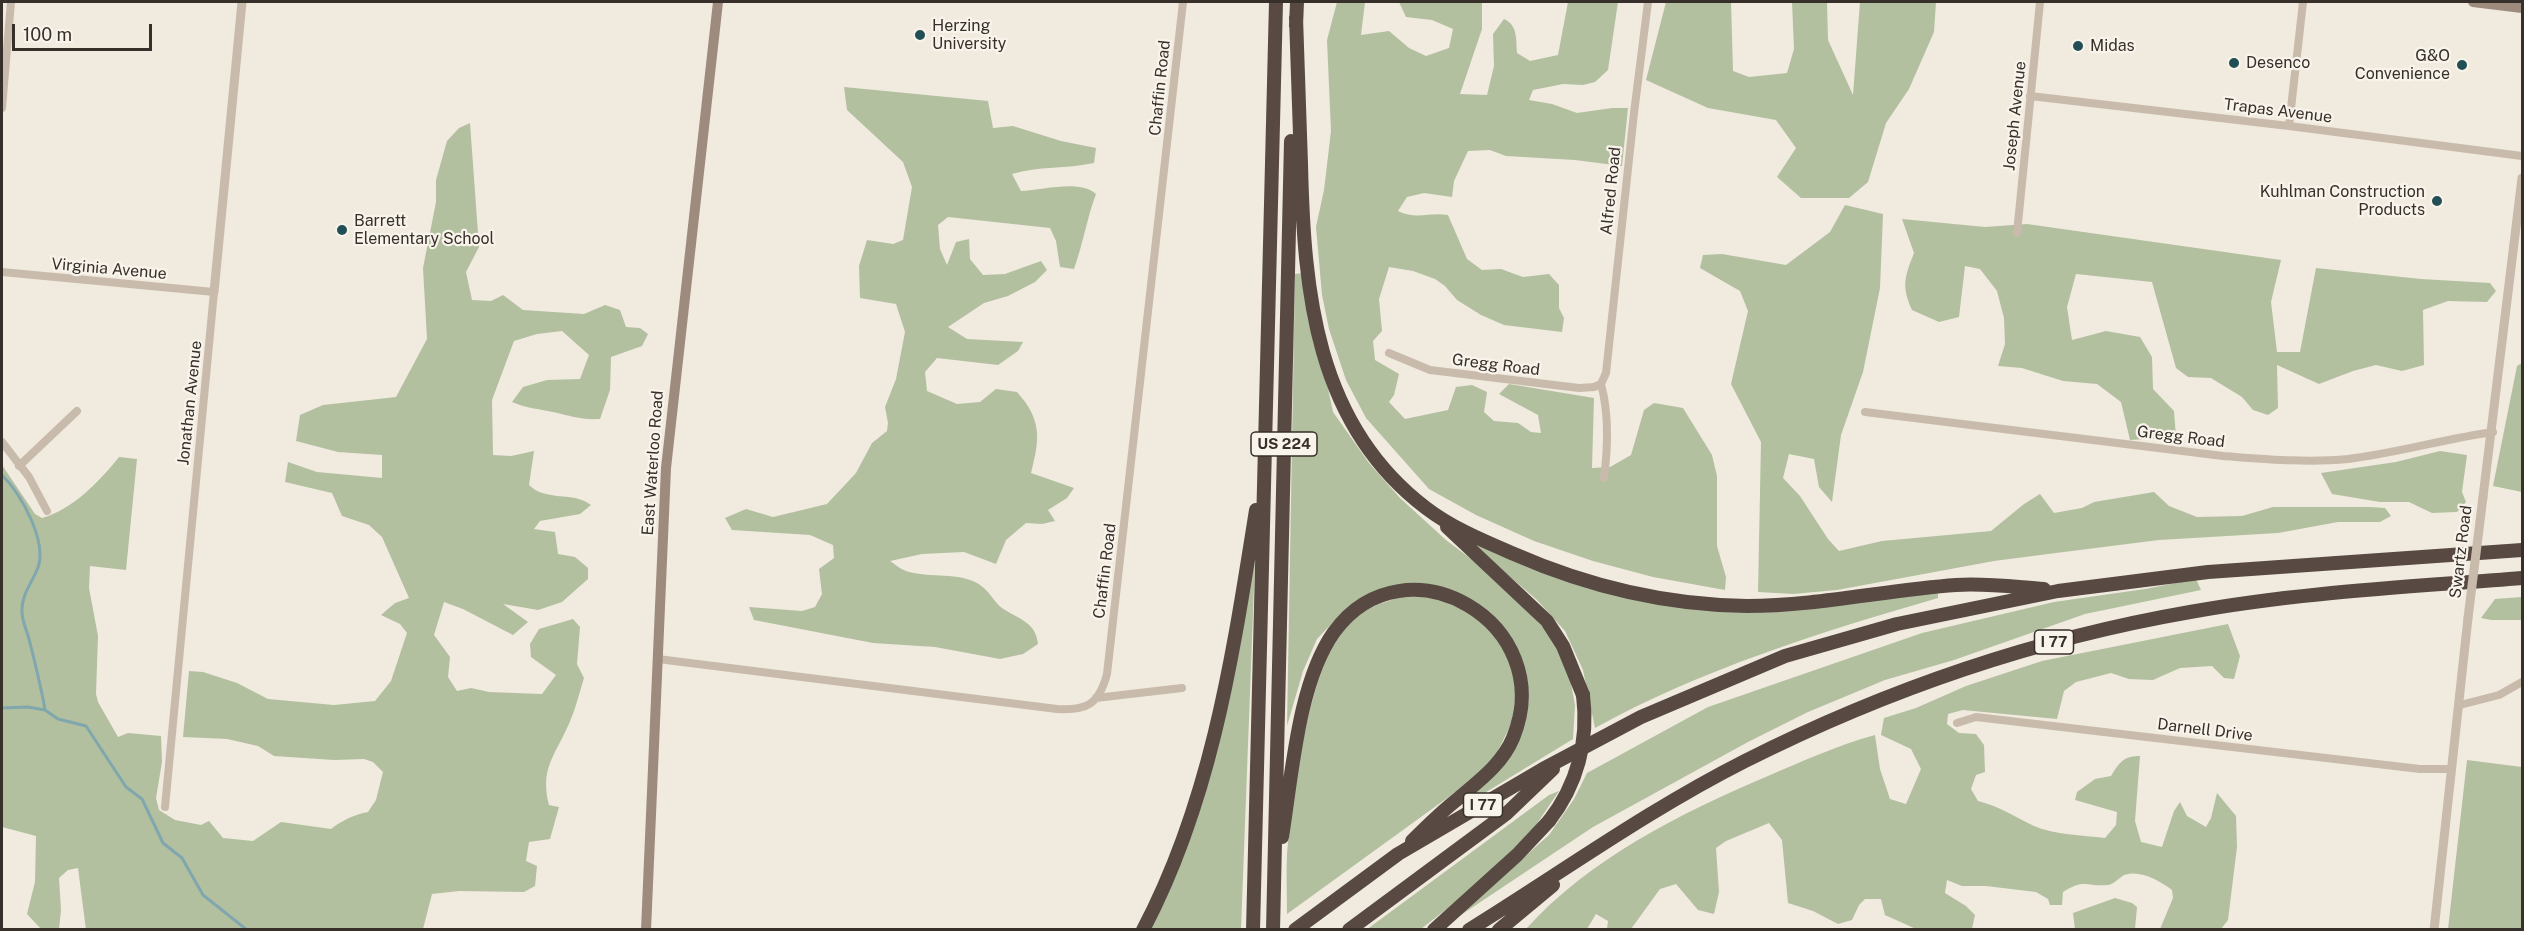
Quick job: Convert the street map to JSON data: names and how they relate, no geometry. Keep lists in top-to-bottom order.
{
  "streets": {
    "highway": ["US 224", "I 77"],
    "main road": ["East Waterloo Road"],
    "street": [
      "Chaffin Road",
      "Trapas Avenue",
      "Joseph Avenue",
      "Alfred Road",
      "Virginia Avenue",
      "Gregg Road",
      "Jonathan Avenue",
      "Swartz Road",
      "Darnell Drive"
    ]
  },
  "crossings": [
    ["Trapas Avenue", "Joseph Avenue"],
    ["Alfred Road", "Gregg Road"],
    ["Virginia Avenue", "Jonathan Avenue"],
    ["Gregg Road", "Swartz Road"],
    ["Swartz Road", "Darnell Drive"]
  ],
  "places": [
    "Herzing University",
    "Midas",
    "Desenco",
    "G&O Convenience",
    "Kuhlman Construction Products",
    "Barrett Elementary School"
  ],
  "scale_bar": "100 m"
}
